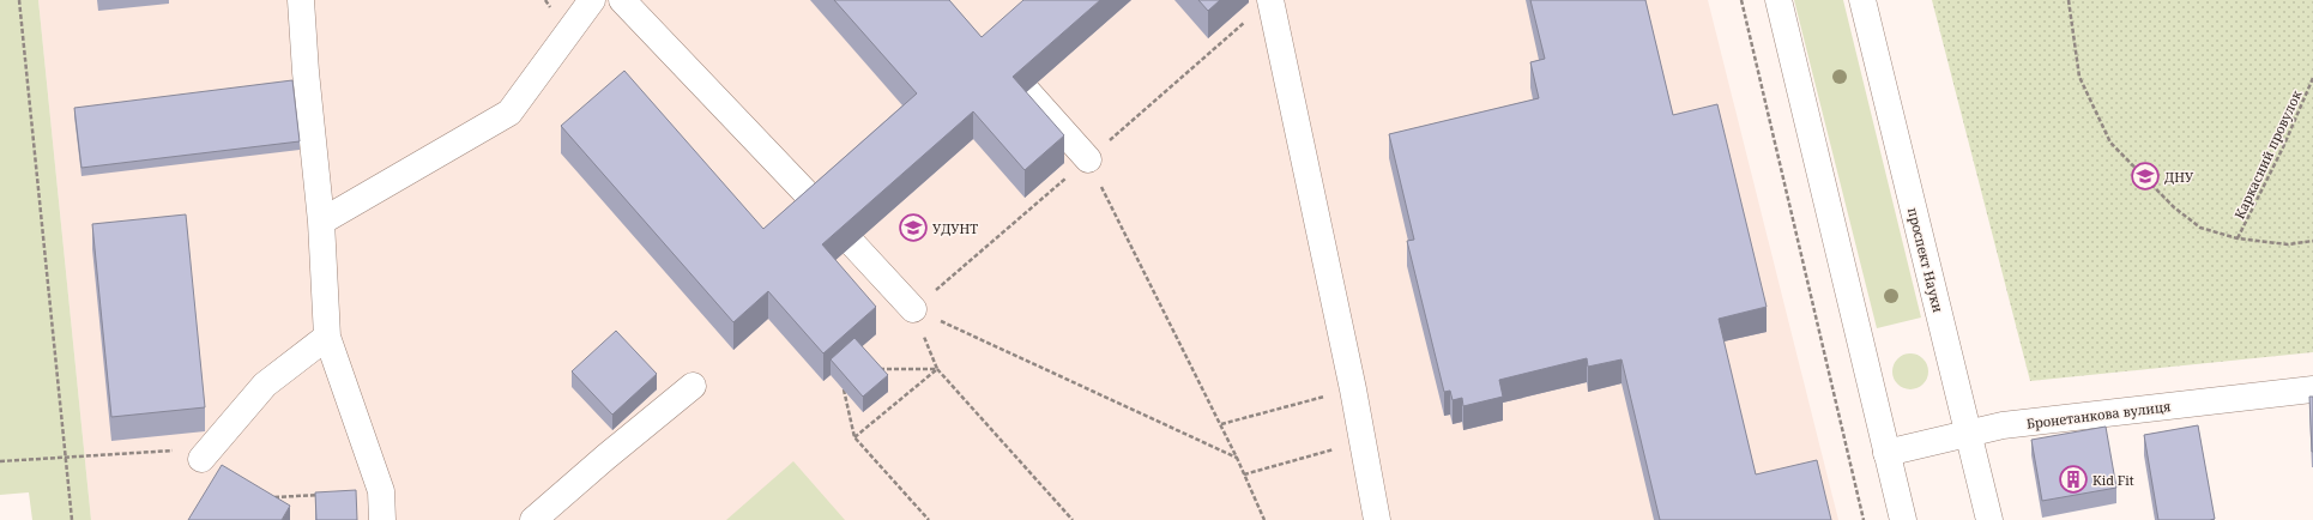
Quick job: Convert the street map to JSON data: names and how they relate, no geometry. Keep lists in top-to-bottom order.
{
  "streets": {
    "main road": ["проспект Науки", "Бронетанкова вулиця"],
    "path": ["Каркасний провулок"]
  },
  "crossings": [
    ["проспект Науки", "Бронетанкова вулиця"]
  ],
  "places": {
    "school or university": ["ДНУ", "УДУНТ"],
    "building": ["Kid Fit"]
  }
}
